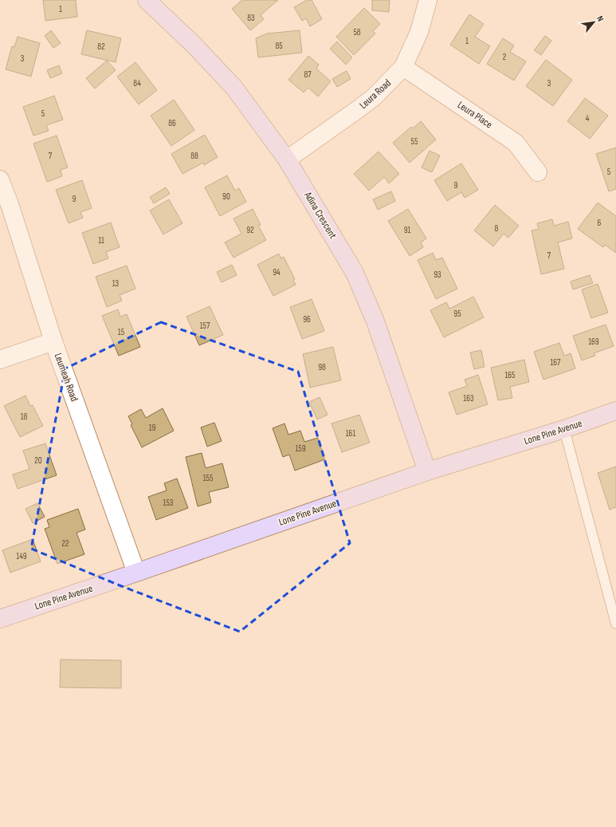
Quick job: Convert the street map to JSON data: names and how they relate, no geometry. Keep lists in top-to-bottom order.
{
  "streets": {
    "street": [
      "Leura Road",
      "Leura Place",
      "Adina Crescent",
      "Leumeah Road",
      "Lone Pine Avenue"
    ]
  },
  "crossings": [
    ["Leura Road", "Leura Place"],
    ["Leura Road", "Adina Crescent"],
    ["Adina Crescent", "Lone Pine Avenue"],
    ["Leumeah Road", "Lone Pine Avenue"]
  ],
  "house_numbers": [
    "1",
    "83",
    "58",
    "1",
    "85",
    "82",
    "2",
    "3",
    "87",
    "84",
    "3",
    "5",
    "4",
    "86",
    "55",
    "7",
    "88",
    "5",
    "9",
    "90",
    "9",
    "6",
    "8",
    "92",
    "91",
    "11",
    "7",
    "94",
    "93",
    "13",
    "95",
    "96",
    "157",
    "15",
    "169",
    "167",
    "98",
    "165",
    "163",
    "18",
    "19",
    "161",
    "159",
    "20",
    "155",
    "153",
    "22",
    "149"
  ],
  "north": "top right"
}
